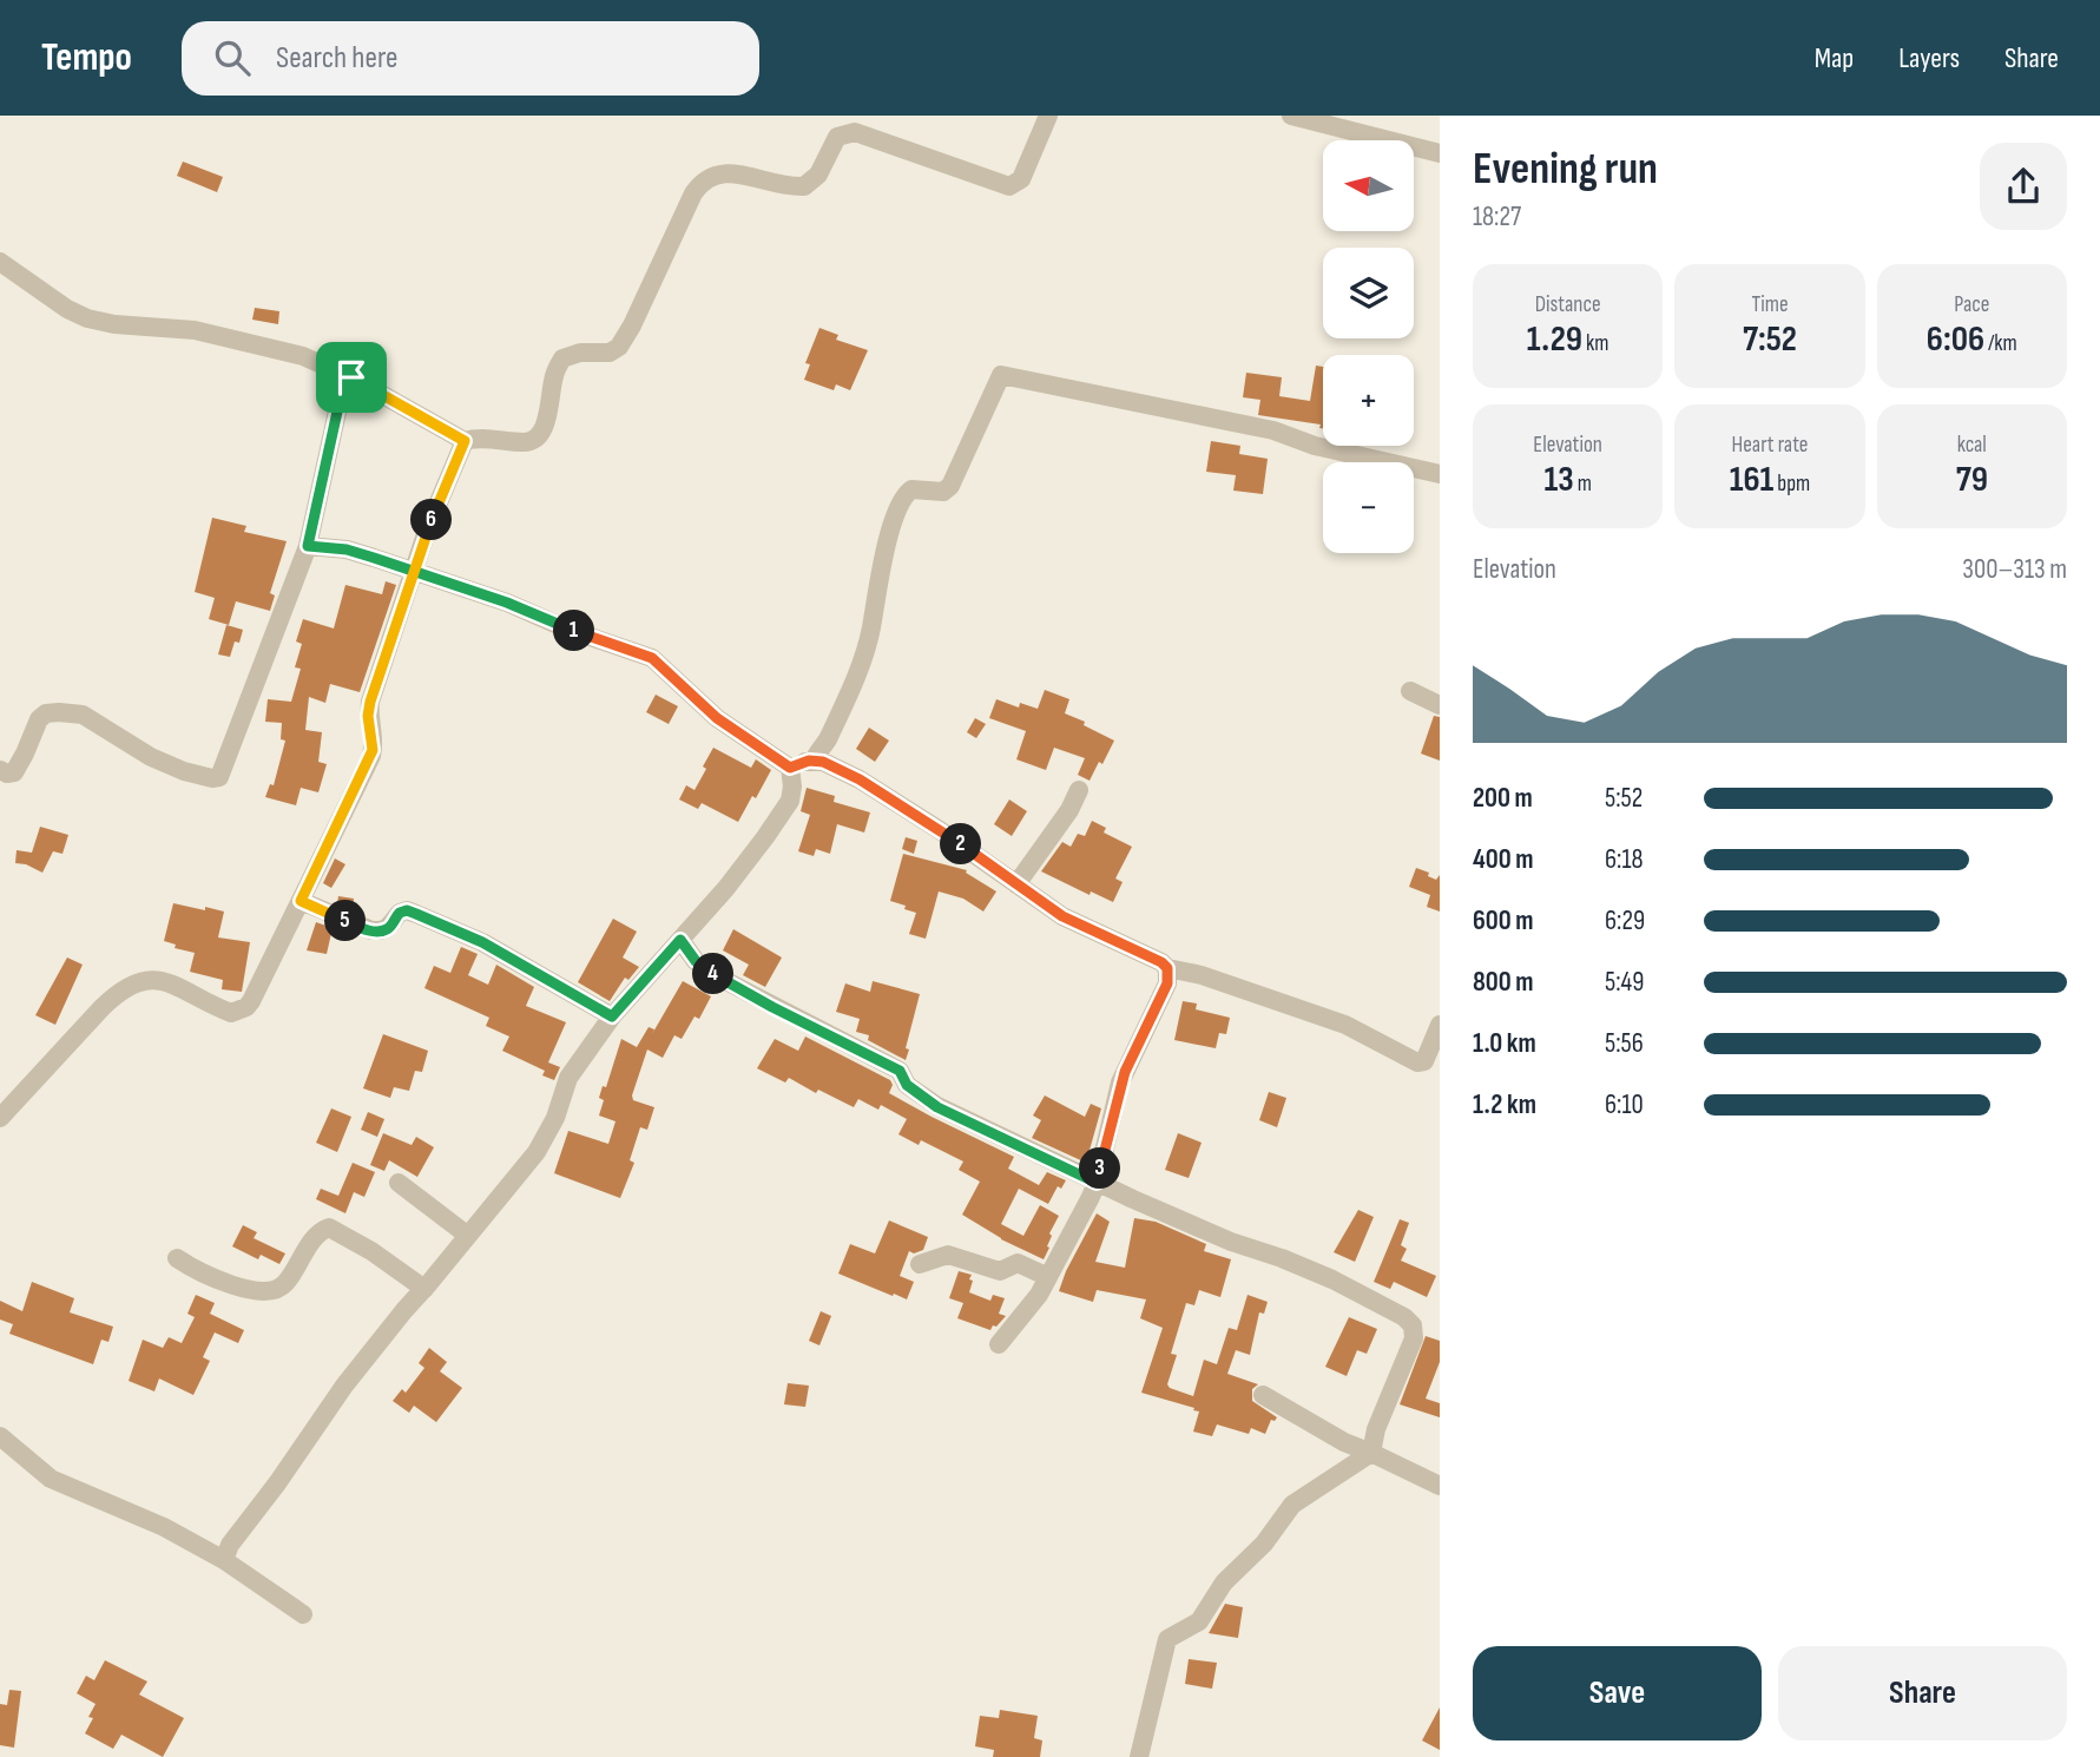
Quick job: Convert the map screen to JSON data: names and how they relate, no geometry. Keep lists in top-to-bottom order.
{
  "north": "left",
  "page": {
    "header": "Tempo",
    "search": "Search here",
    "nav": ["Map", "Layers", "Share"],
    "heading": ["Evening run", "18:27"],
    "map_buttons": ["+", "−"],
    "stats": [
      ["Distance", "1.29 km"],
      ["Time", "7:52"],
      ["Pace", "6:06 /km"],
      ["Elevation", "13 m"],
      ["Heart rate", "161 bpm"],
      ["kcal", "79"]
    ],
    "pins": [
      "6",
      "1",
      "2",
      "5",
      "4",
      "3"
    ],
    "chart": ["Elevation", "300–313 m"],
    "list": [
      {
        "name": "200 m",
        "note": "5:52"
      },
      {
        "name": "400 m",
        "note": "6:18"
      },
      {
        "name": "600 m",
        "note": "6:29"
      },
      {
        "name": "800 m",
        "note": "5:49"
      },
      {
        "name": "1.0 km",
        "note": "5:56"
      },
      {
        "name": "1.2 km",
        "note": "6:10"
      }
    ],
    "buttons": ["Save", "Share"]
  }
}
